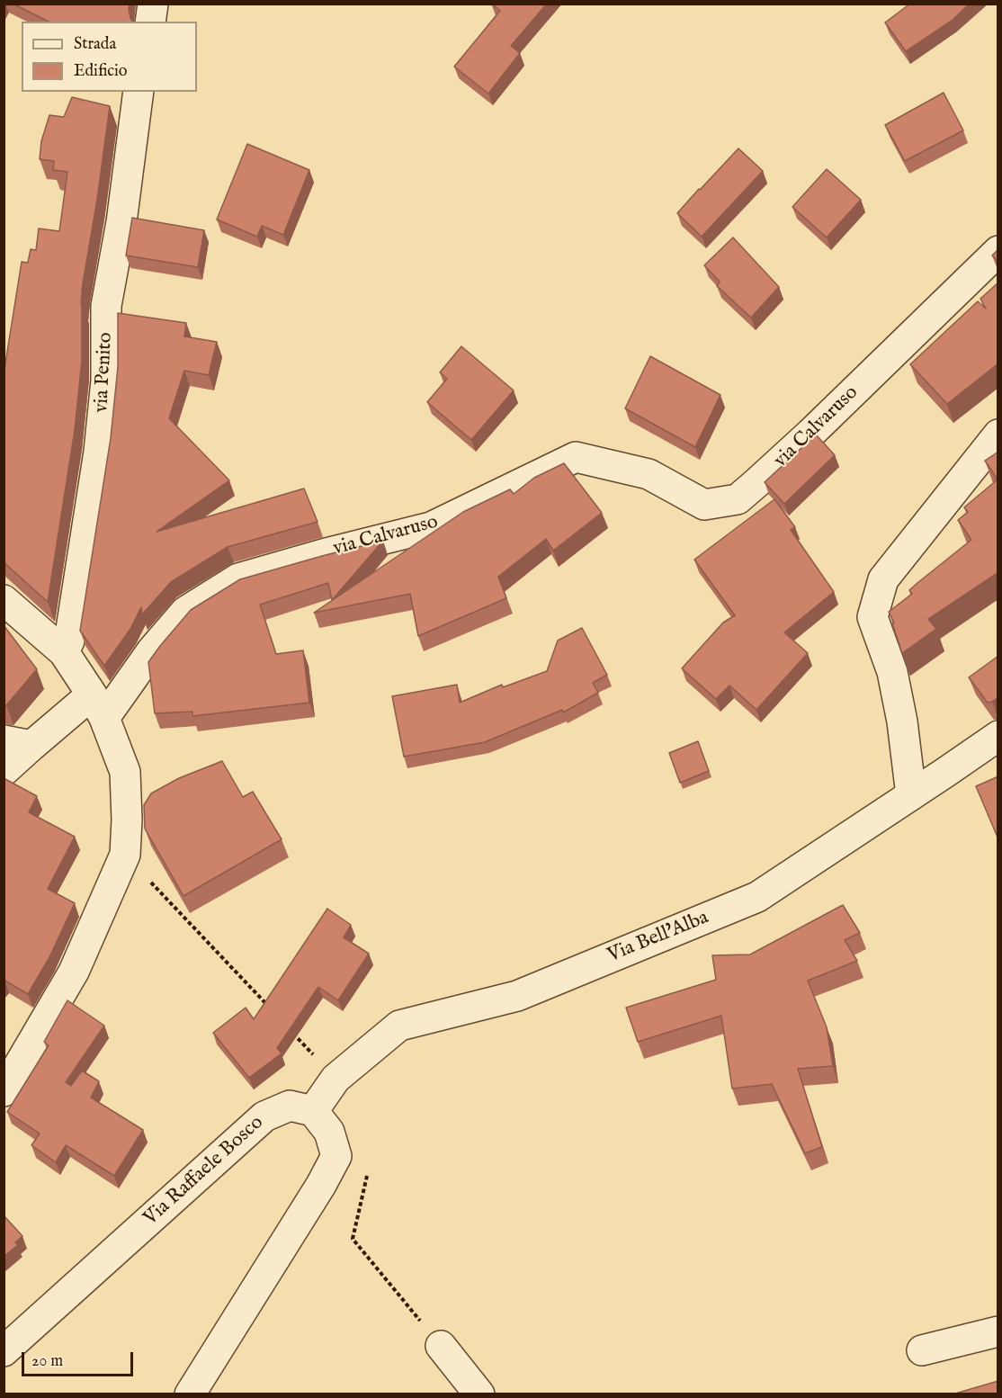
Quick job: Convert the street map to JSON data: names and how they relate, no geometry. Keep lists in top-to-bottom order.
{
  "streets": {
    "street": [
      "via Penito",
      "via Calvaruso",
      "Via Bell'Alba",
      "Via Raffaele Bosco"
    ]
  },
  "crossings": [
    ["Via Bell'Alba", "Via Raffaele Bosco"]
  ],
  "legend": ["Strada", "Edificio"],
  "scale_bar": "20 m"
}
